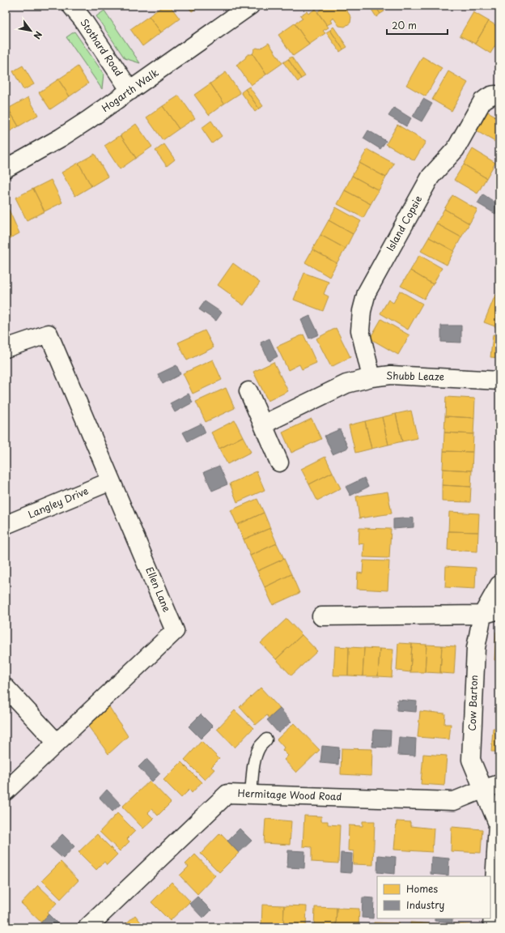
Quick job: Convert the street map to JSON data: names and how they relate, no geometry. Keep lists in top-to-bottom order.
{
  "streets": {
    "street": [
      "Stothard Road",
      "Hogarth Walk",
      "Island Copsie",
      "Shubb Leaze",
      "Langley Drive",
      "Ellen Lane",
      "Cow Barton",
      "Hermitage Wood Road"
    ]
  },
  "crossings": [
    ["Stothard Road", "Hogarth Walk"],
    ["Island Copsie", "Shubb Leaze"],
    ["Langley Drive", "Ellen Lane"],
    ["Cow Barton", "Hermitage Wood Road"]
  ],
  "legend": ["Homes", "Industry"],
  "scale_bar": "20 m",
  "north": "bottom right"
}
